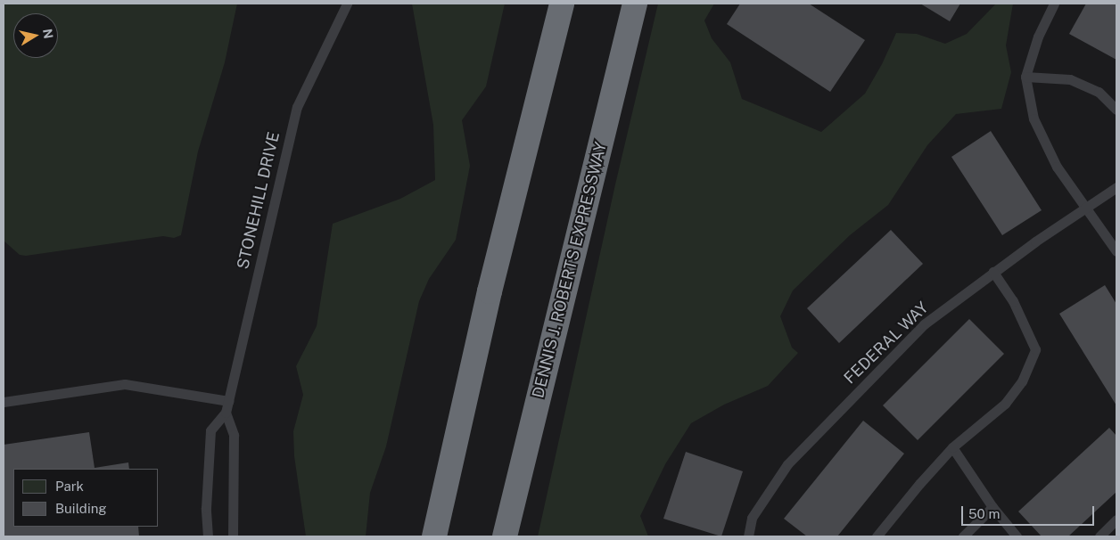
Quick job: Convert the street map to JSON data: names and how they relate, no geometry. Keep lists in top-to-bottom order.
{
  "streets": {
    "highway": ["DENNIS J. ROBERTS EXPRESSWAY"],
    "lane": ["STONEHILL DRIVE", "FEDERAL WAY"]
  },
  "legend": ["Park", "Building"],
  "scale_bar": "50 m",
  "north": "right"
}
